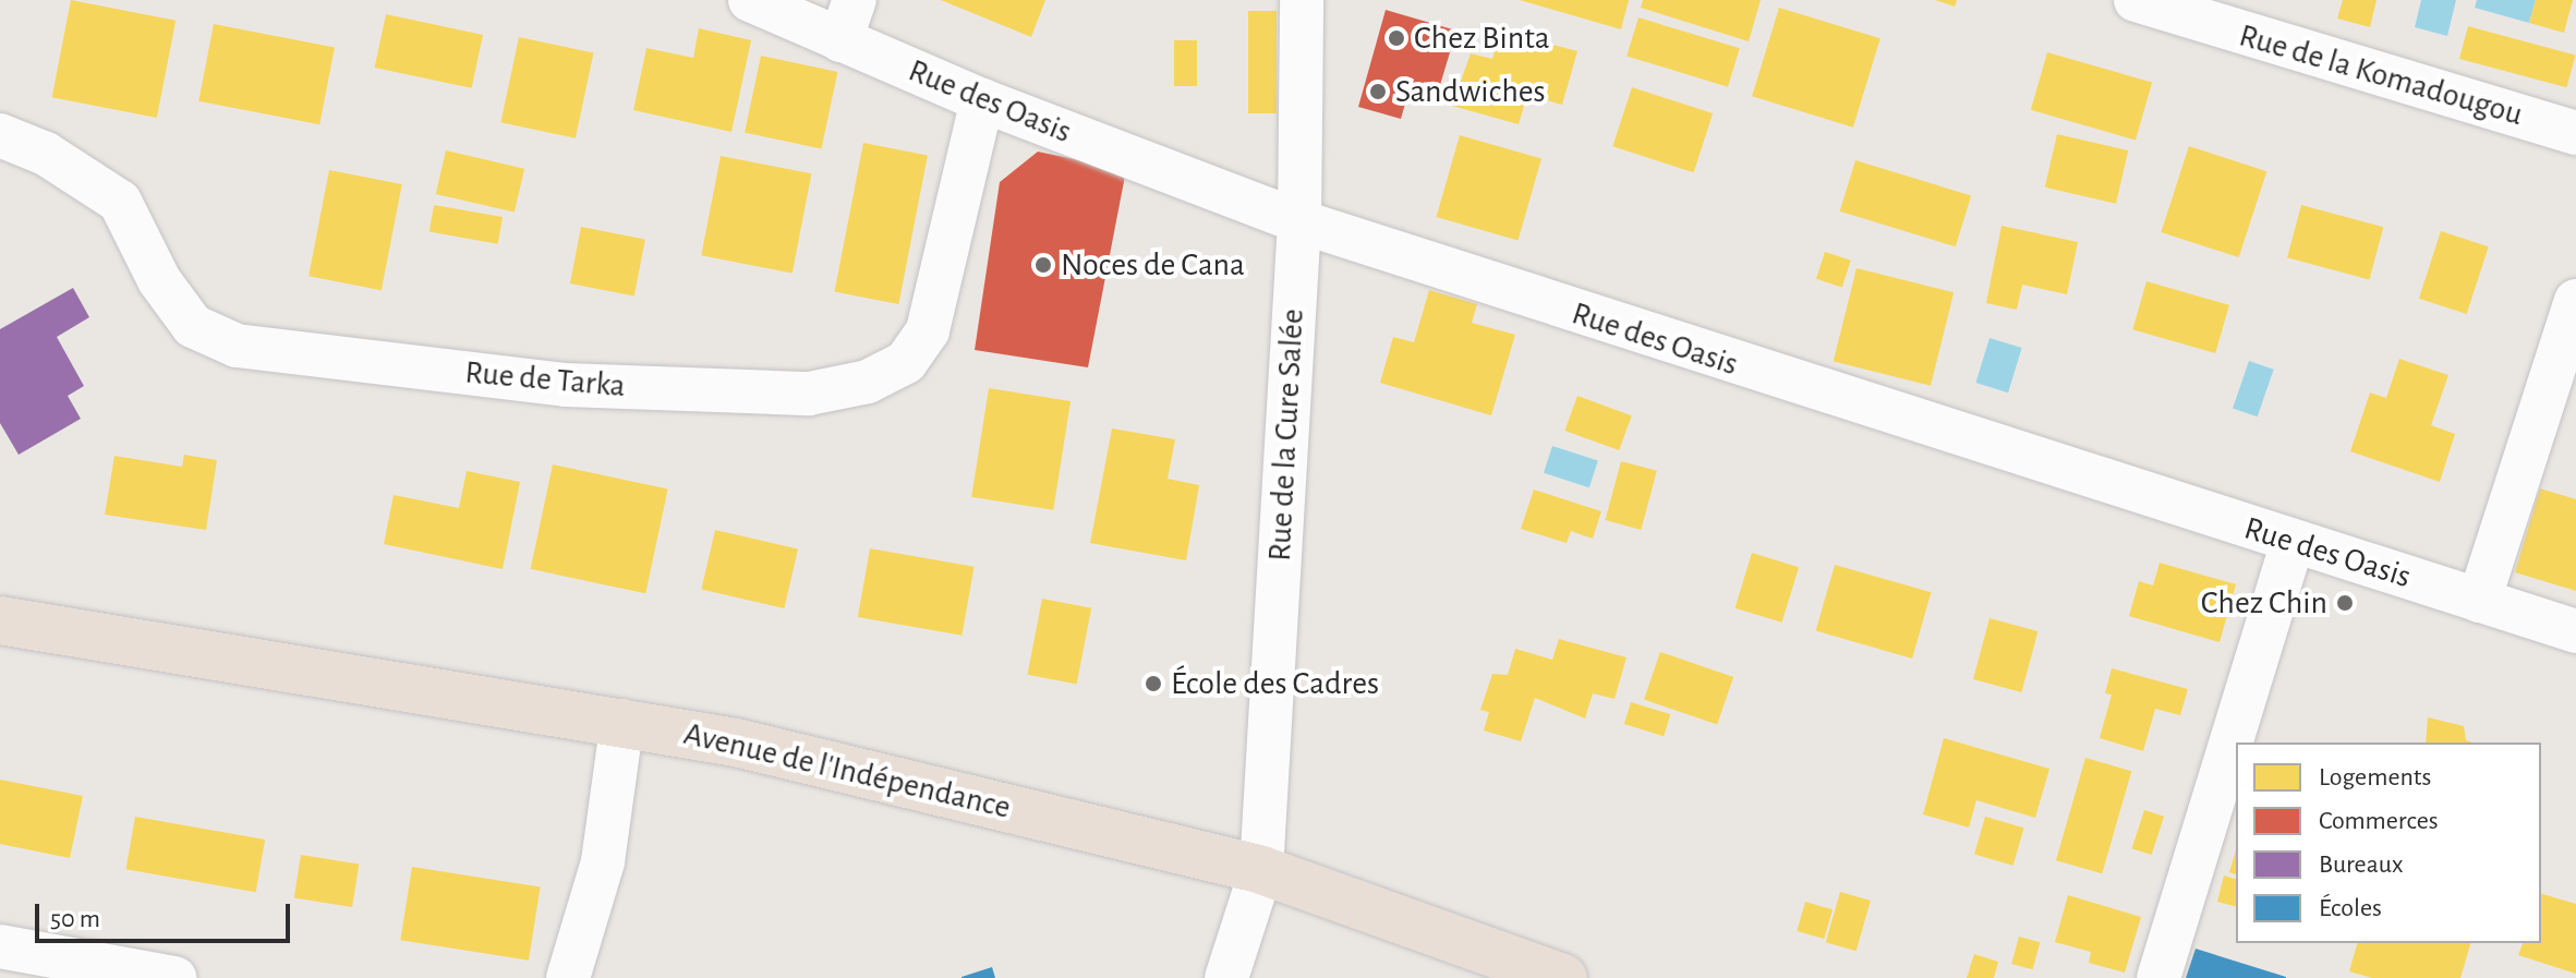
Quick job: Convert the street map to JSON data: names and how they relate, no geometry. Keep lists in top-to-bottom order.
{
  "streets": {
    "highway": ["Avenue de l'Indépendance"],
    "street": [
      "Rue de la Komadougou",
      "Rue des Oasis",
      "Rue de Tarka",
      "Rue de la Cure Salée"
    ]
  },
  "crossings": [
    ["Rue des Oasis", "Rue de Tarka"],
    ["Rue des Oasis", "Rue de la Cure Salée"],
    ["Rue de la Cure Salée", "Avenue de l'Indépendance"]
  ],
  "places": [
    "Chez Binta",
    "Sandwiches",
    "Noces de Cana",
    "Chez Chin",
    "École des Cadres"
  ],
  "legend": [
    "Logements",
    "Commerces",
    "Bureaux",
    "Écoles"
  ],
  "scale_bar": "50 m"
}
